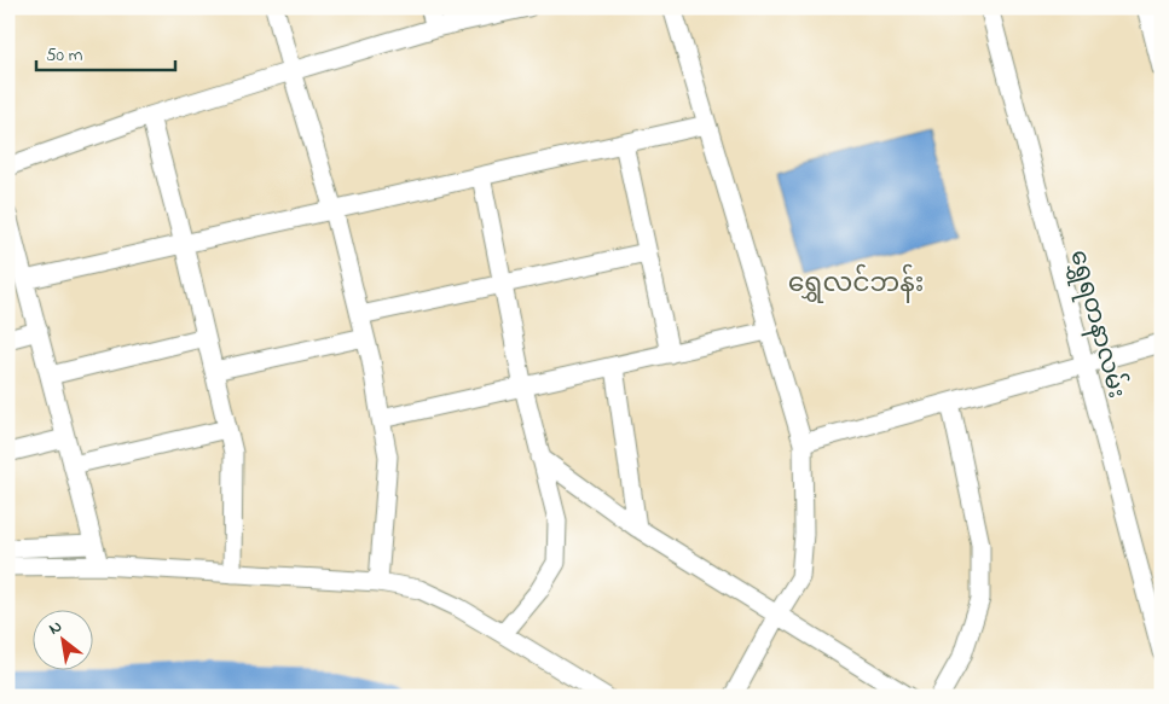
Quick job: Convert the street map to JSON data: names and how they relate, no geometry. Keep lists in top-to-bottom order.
{
  "streets": {
    "street": ["ရွှေရတနာလမ်း"]
  },
  "districts": ["ရွှေလင်ဘန်း"],
  "scale_bar": "50 m",
  "north": "top left"
}
